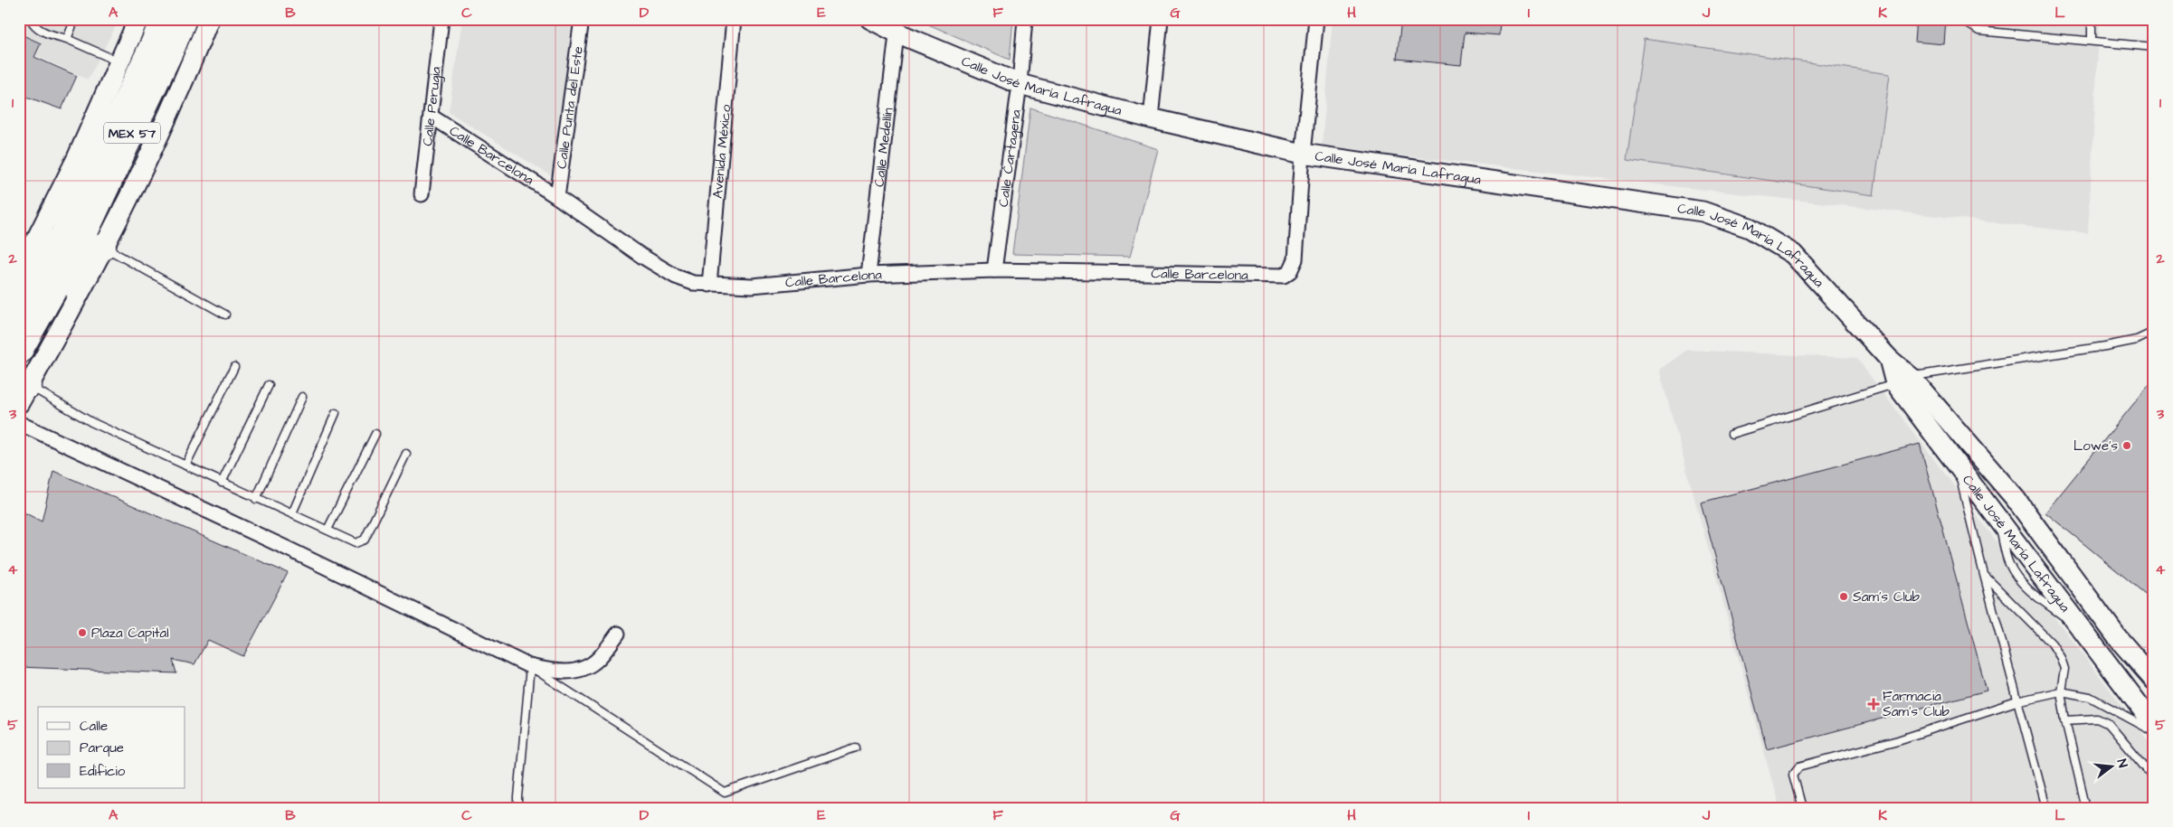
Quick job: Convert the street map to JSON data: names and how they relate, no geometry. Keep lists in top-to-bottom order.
{
  "streets": {
    "highway": ["MEX 57"],
    "main road": ["Calle José María Lafragua"],
    "street": [
      "Calle Perugia",
      "Calle Punta del Este",
      "Calle Medellín",
      "Avenida México",
      "Calle Barcelona",
      "Calle Cartagena"
    ]
  },
  "crossings": [
    ["Calle José María Lafragua", "Calle Medellín"],
    ["Calle José María Lafragua", "Calle Barcelona"],
    ["Calle José María Lafragua", "Calle Cartagena"],
    ["Calle Perugia", "Calle Barcelona"],
    ["Calle Punta del Este", "Calle Barcelona"],
    ["Calle Medellín", "Calle Barcelona"],
    ["Avenida México", "Calle Barcelona"],
    ["Calle Barcelona", "Calle Cartagena"]
  ],
  "places": {
    "other": ["Lowe's", "Sam's Club", "Plaza Capital"],
    "health": ["Farmacia Sam's Club"]
  },
  "legend": ["Calle", "Parque", "Edificio"],
  "north": "right",
  "grid": {
    "columns": [
      "A",
      "B",
      "C",
      "D",
      "E",
      "F",
      "G",
      "H",
      "I",
      "J",
      "K",
      "L"
    ],
    "rows": [
      "1",
      "2",
      "3",
      "4",
      "5"
    ]
  }
}
